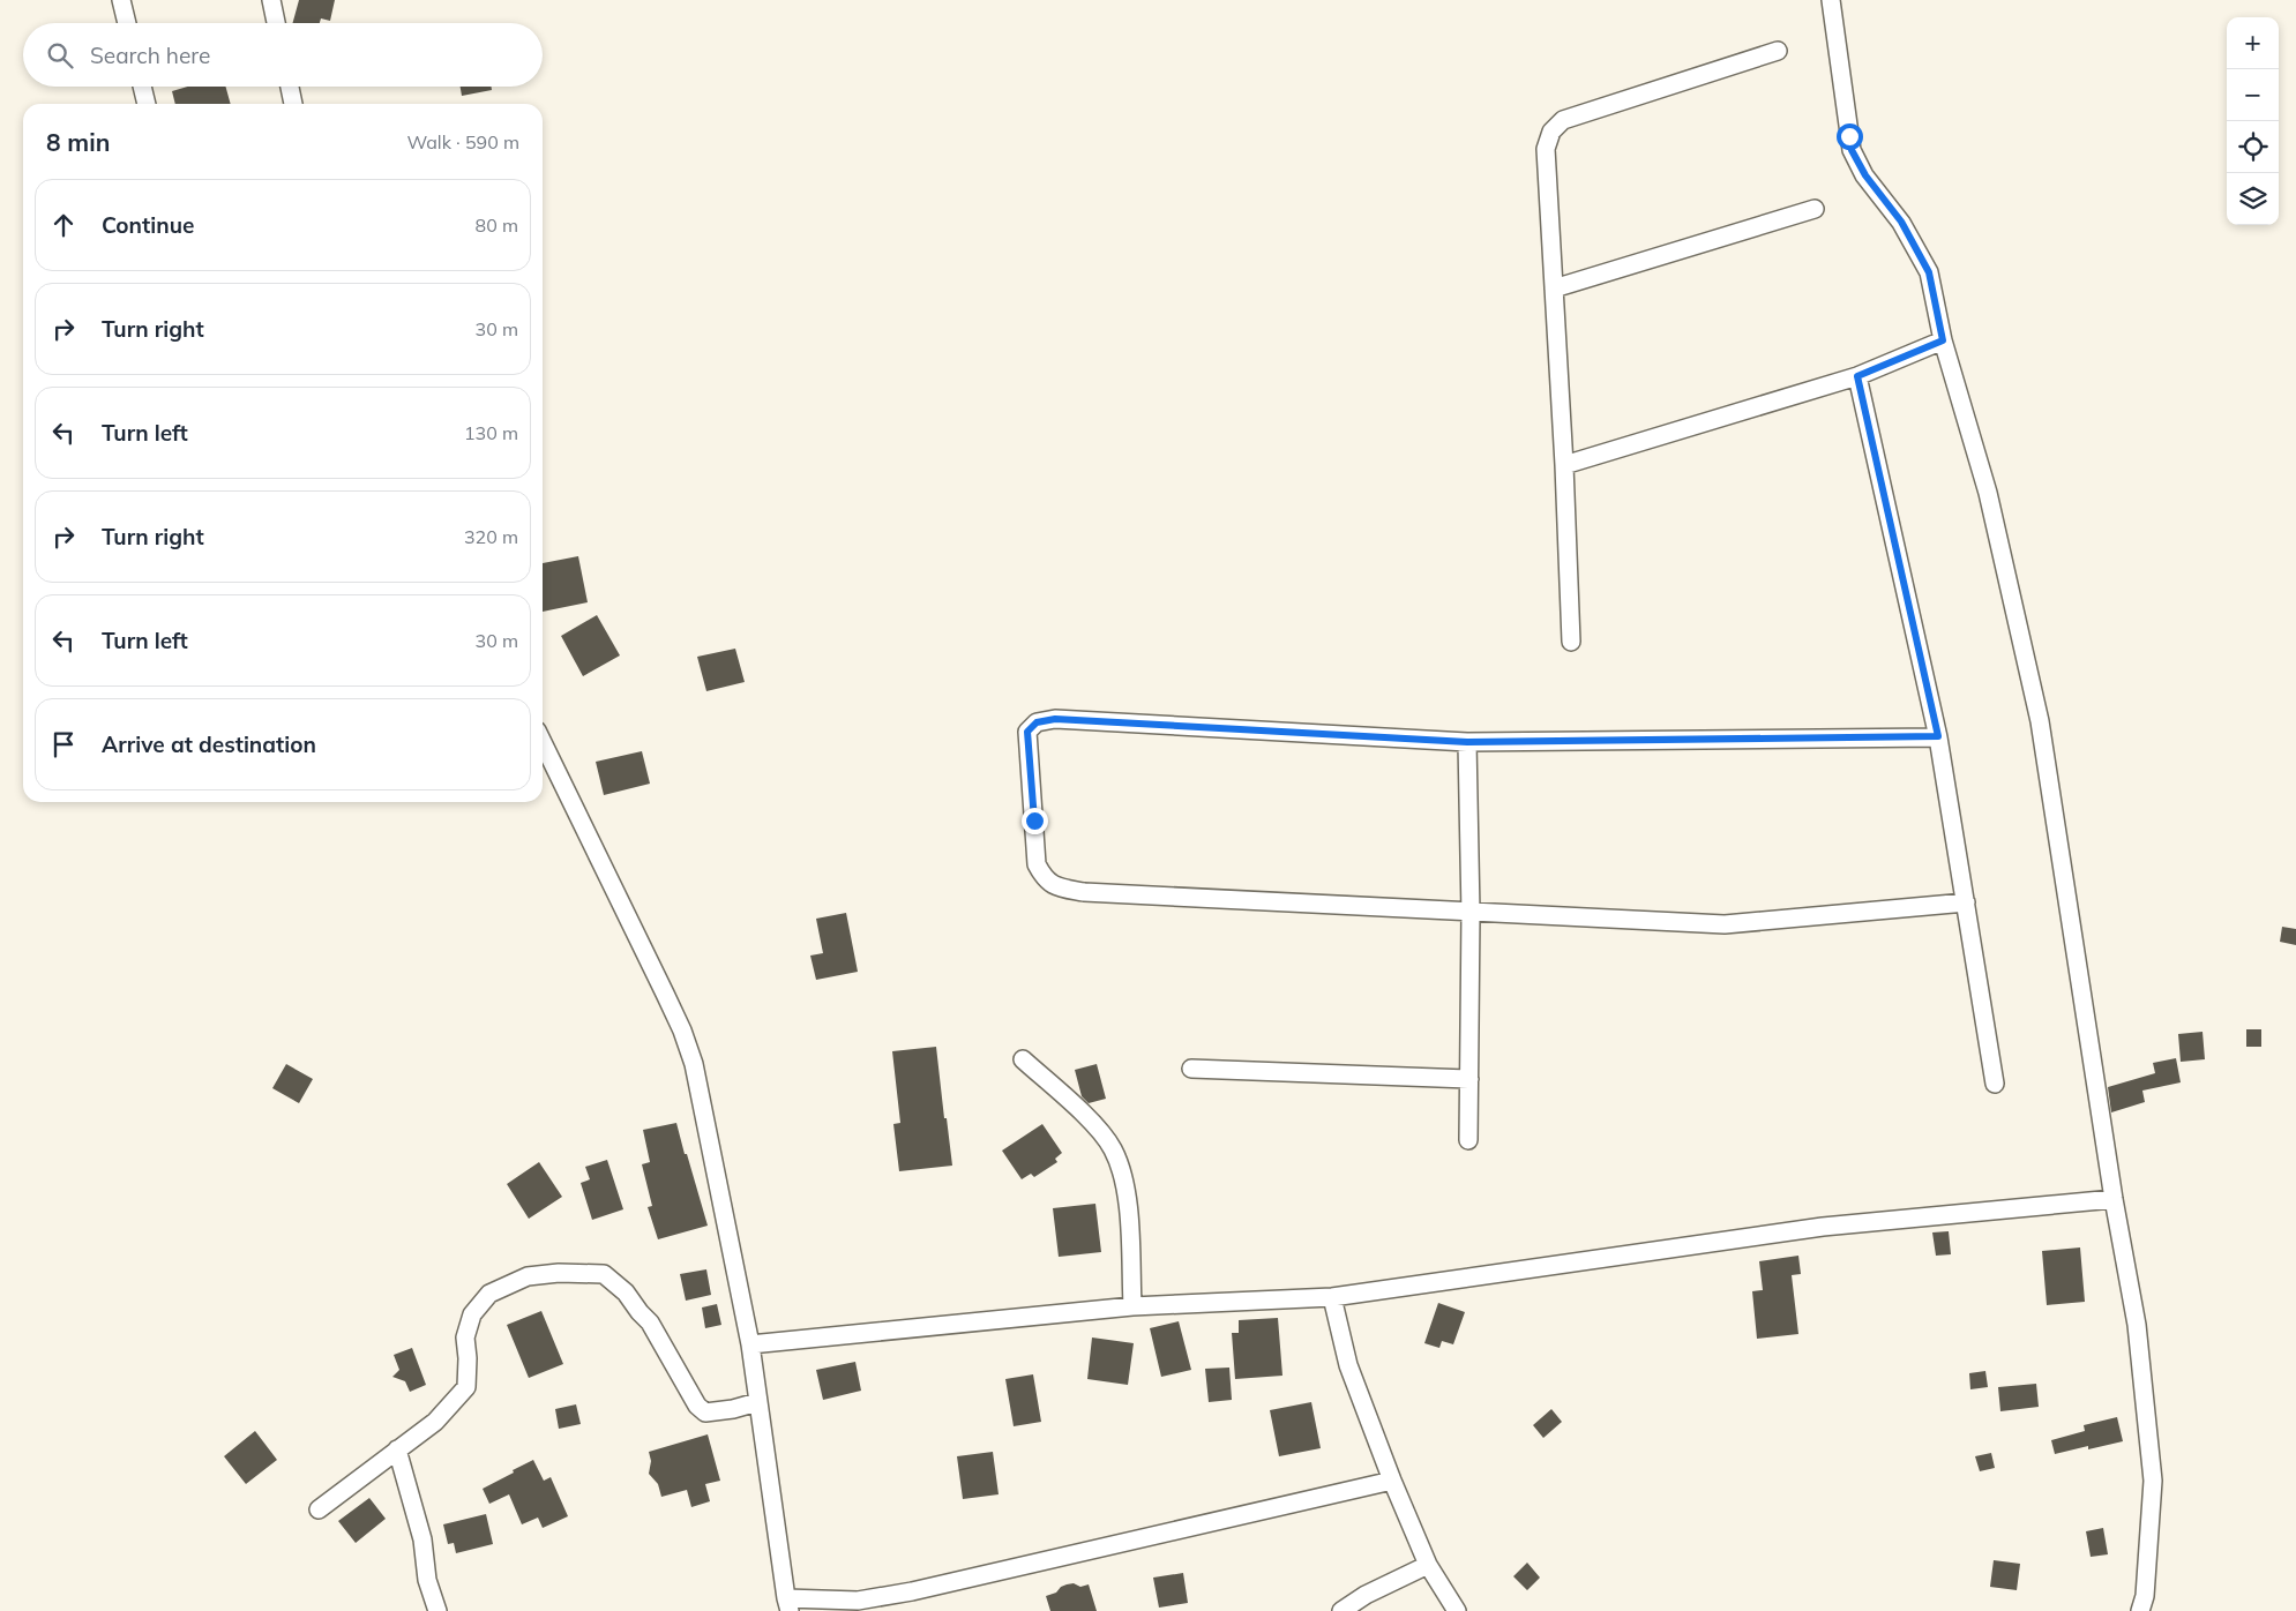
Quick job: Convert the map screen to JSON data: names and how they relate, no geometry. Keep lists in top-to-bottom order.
{
  "page": {
    "map_buttons": ["+", "−"],
    "search": "Search here",
    "heading": ["8 min", "Walk · 590 m"],
    "list": [
      ["Continue", "80 m"],
      ["Turn right", "30 m"],
      ["Turn left", "130 m"],
      ["Turn right", "320 m"],
      ["Turn left", "30 m"],
      "Arrive at destination"
    ]
  }
}
